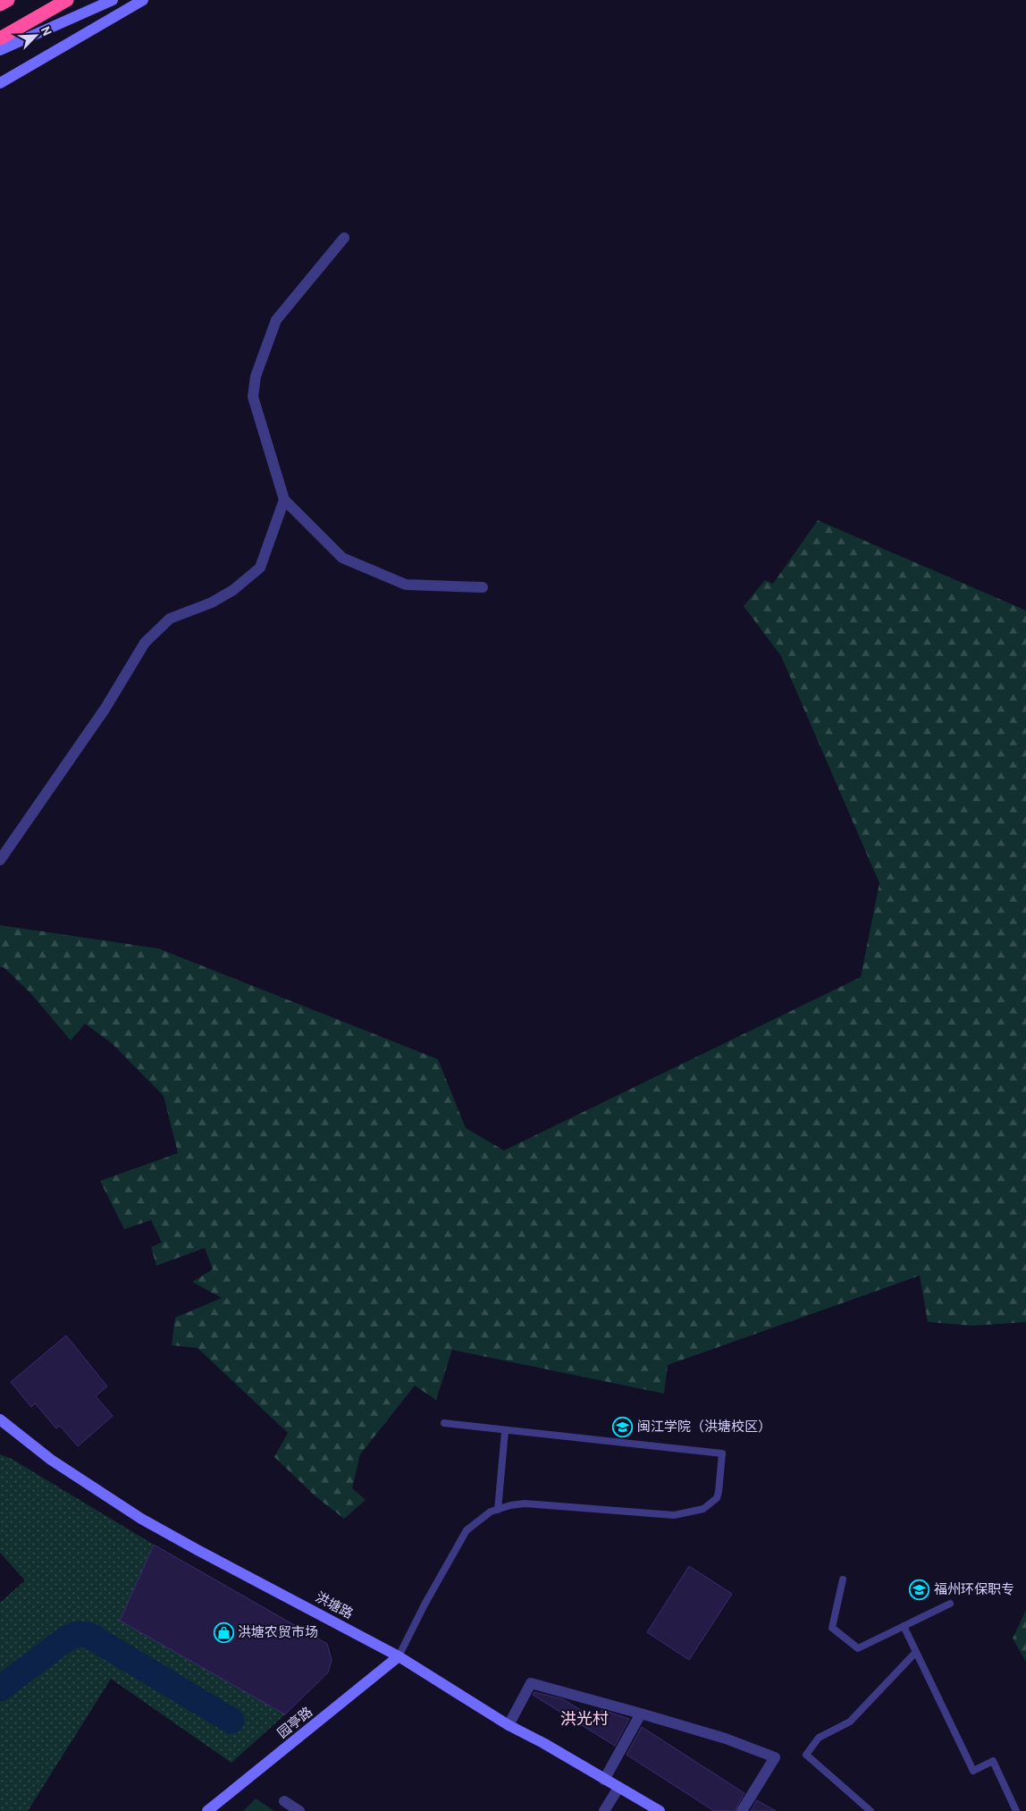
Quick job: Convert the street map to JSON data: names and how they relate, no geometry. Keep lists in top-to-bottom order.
{
  "streets": {
    "street": ["洪塘路", "园亭路"]
  },
  "crossings": [
    ["洪塘路", "园亭路"]
  ],
  "districts": ["洪光村"],
  "places": {
    "school or university": ["闽江学院（洪塘校区）", "福州环保职专"],
    "shop": ["洪塘农贸市场"]
  },
  "north": "top right"
}
